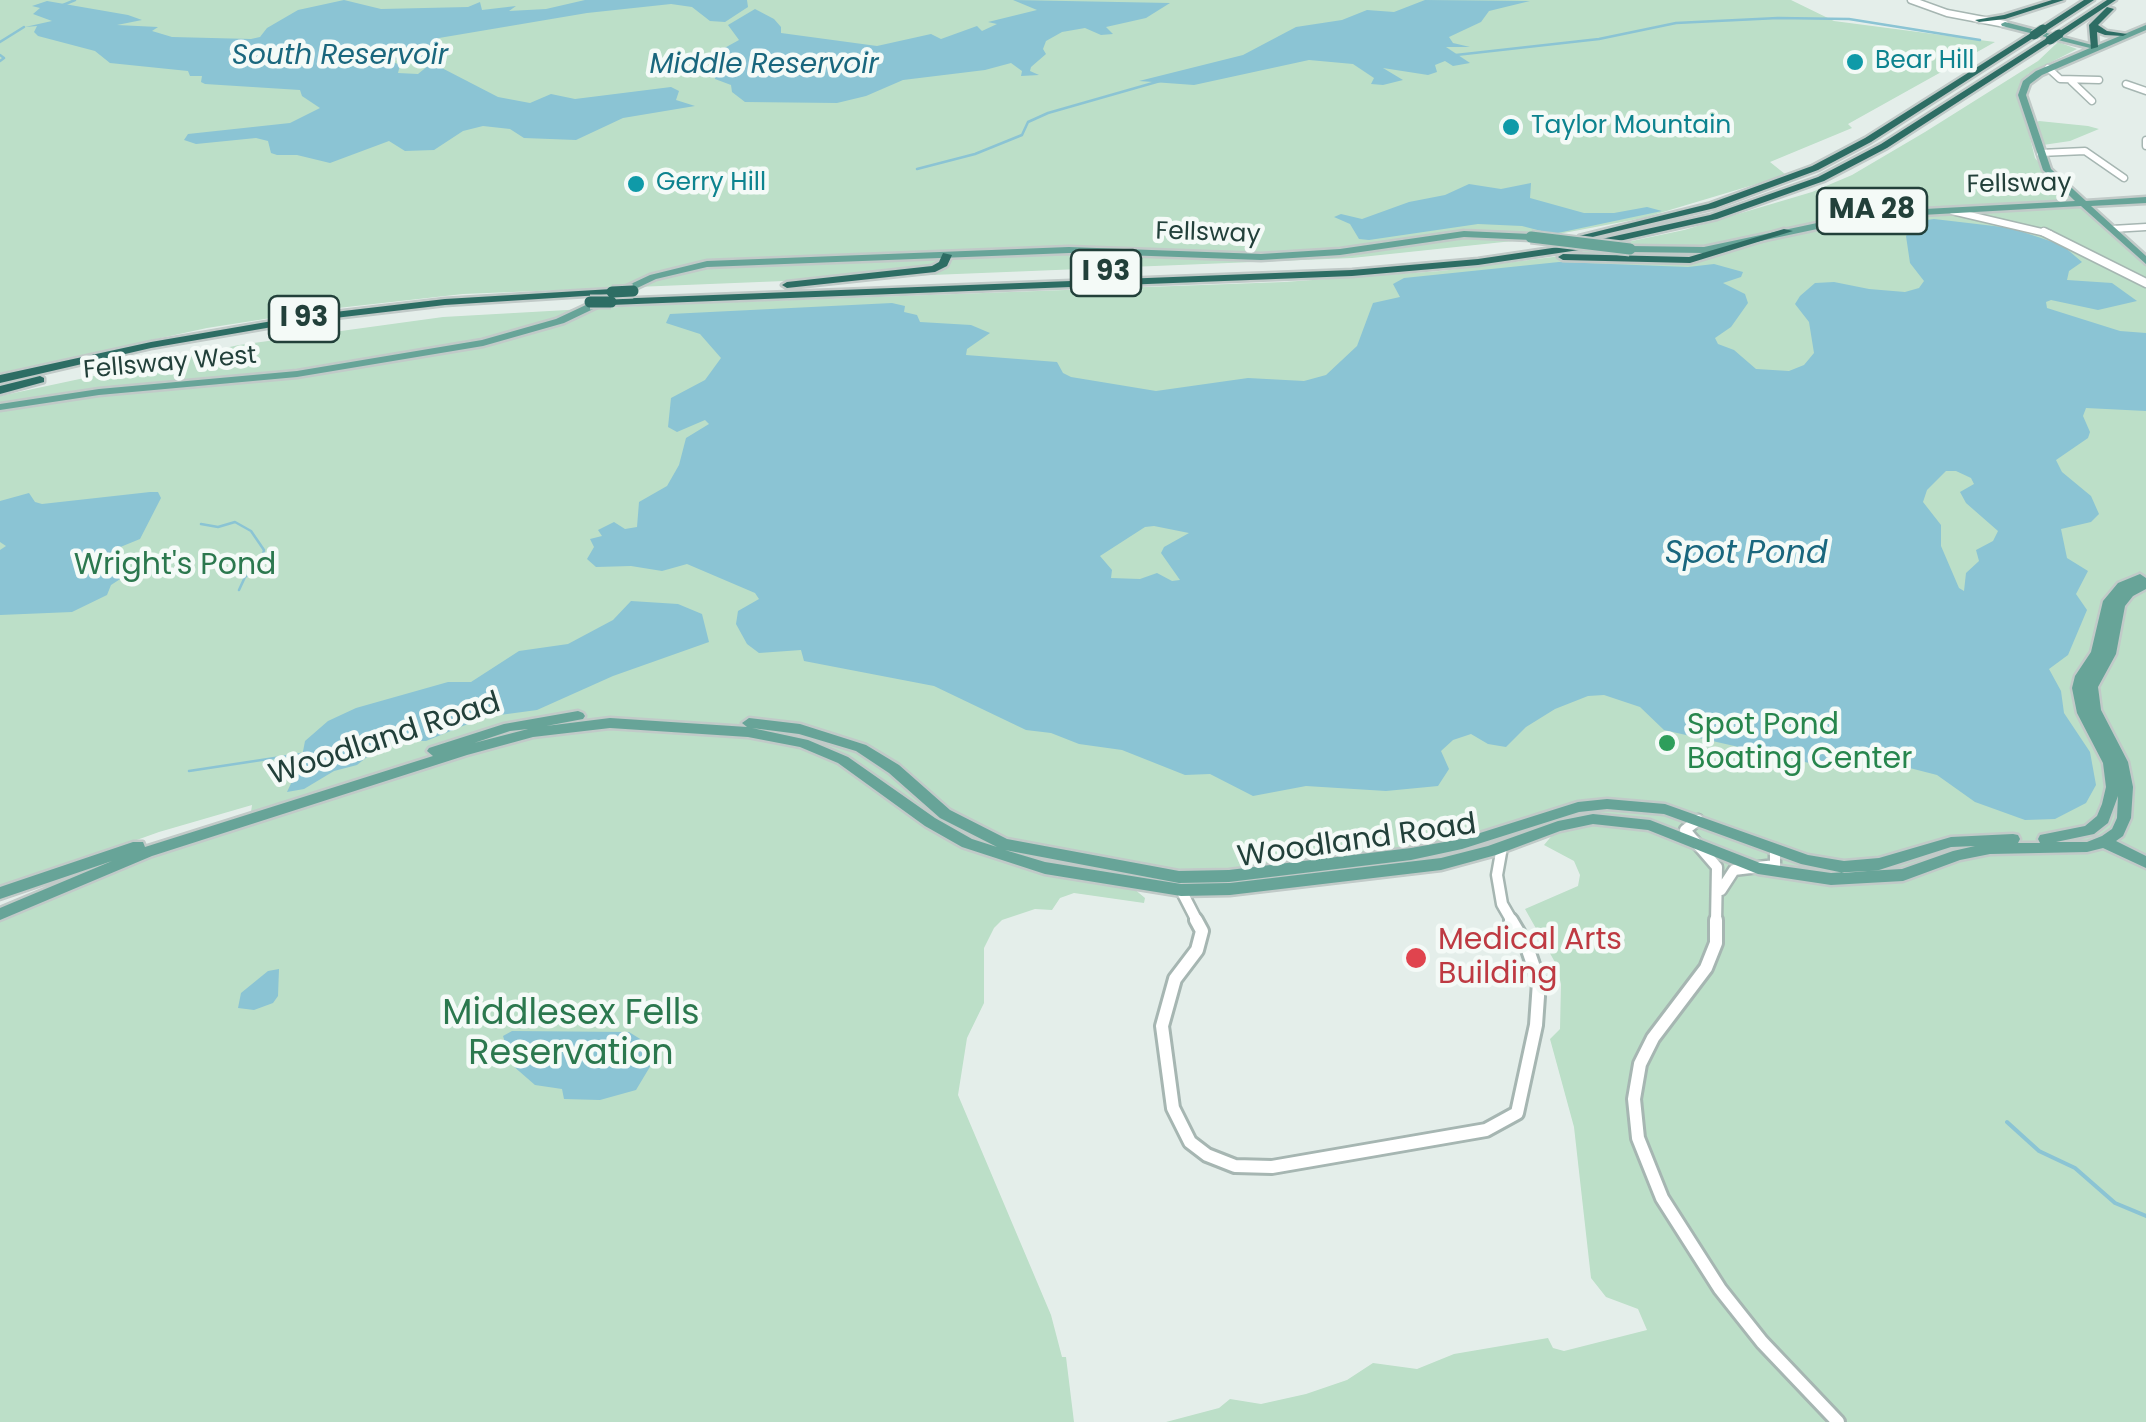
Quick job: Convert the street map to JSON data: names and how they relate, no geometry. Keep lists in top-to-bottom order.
{
  "streets": {
    "highway": ["I 93"],
    "main road": [
      "Fellsway",
      "MA 28",
      "Fellsway West",
      "Woodland Road"
    ]
  },
  "crossings": [
    ["Fellsway", "MA 28"],
    ["Fellsway", "Fellsway West"]
  ],
  "water": ["South Reservoir", "Middle Reservoir", "Spot Pond"],
  "parks": ["Wright's Pond", "Middlesex Fells Reservation"],
  "places": [
    "Bear Hill",
    "Taylor Mountain",
    "Gerry Hill",
    "Spot Pond Boating Center",
    "Medical Arts Building"
  ]
}
